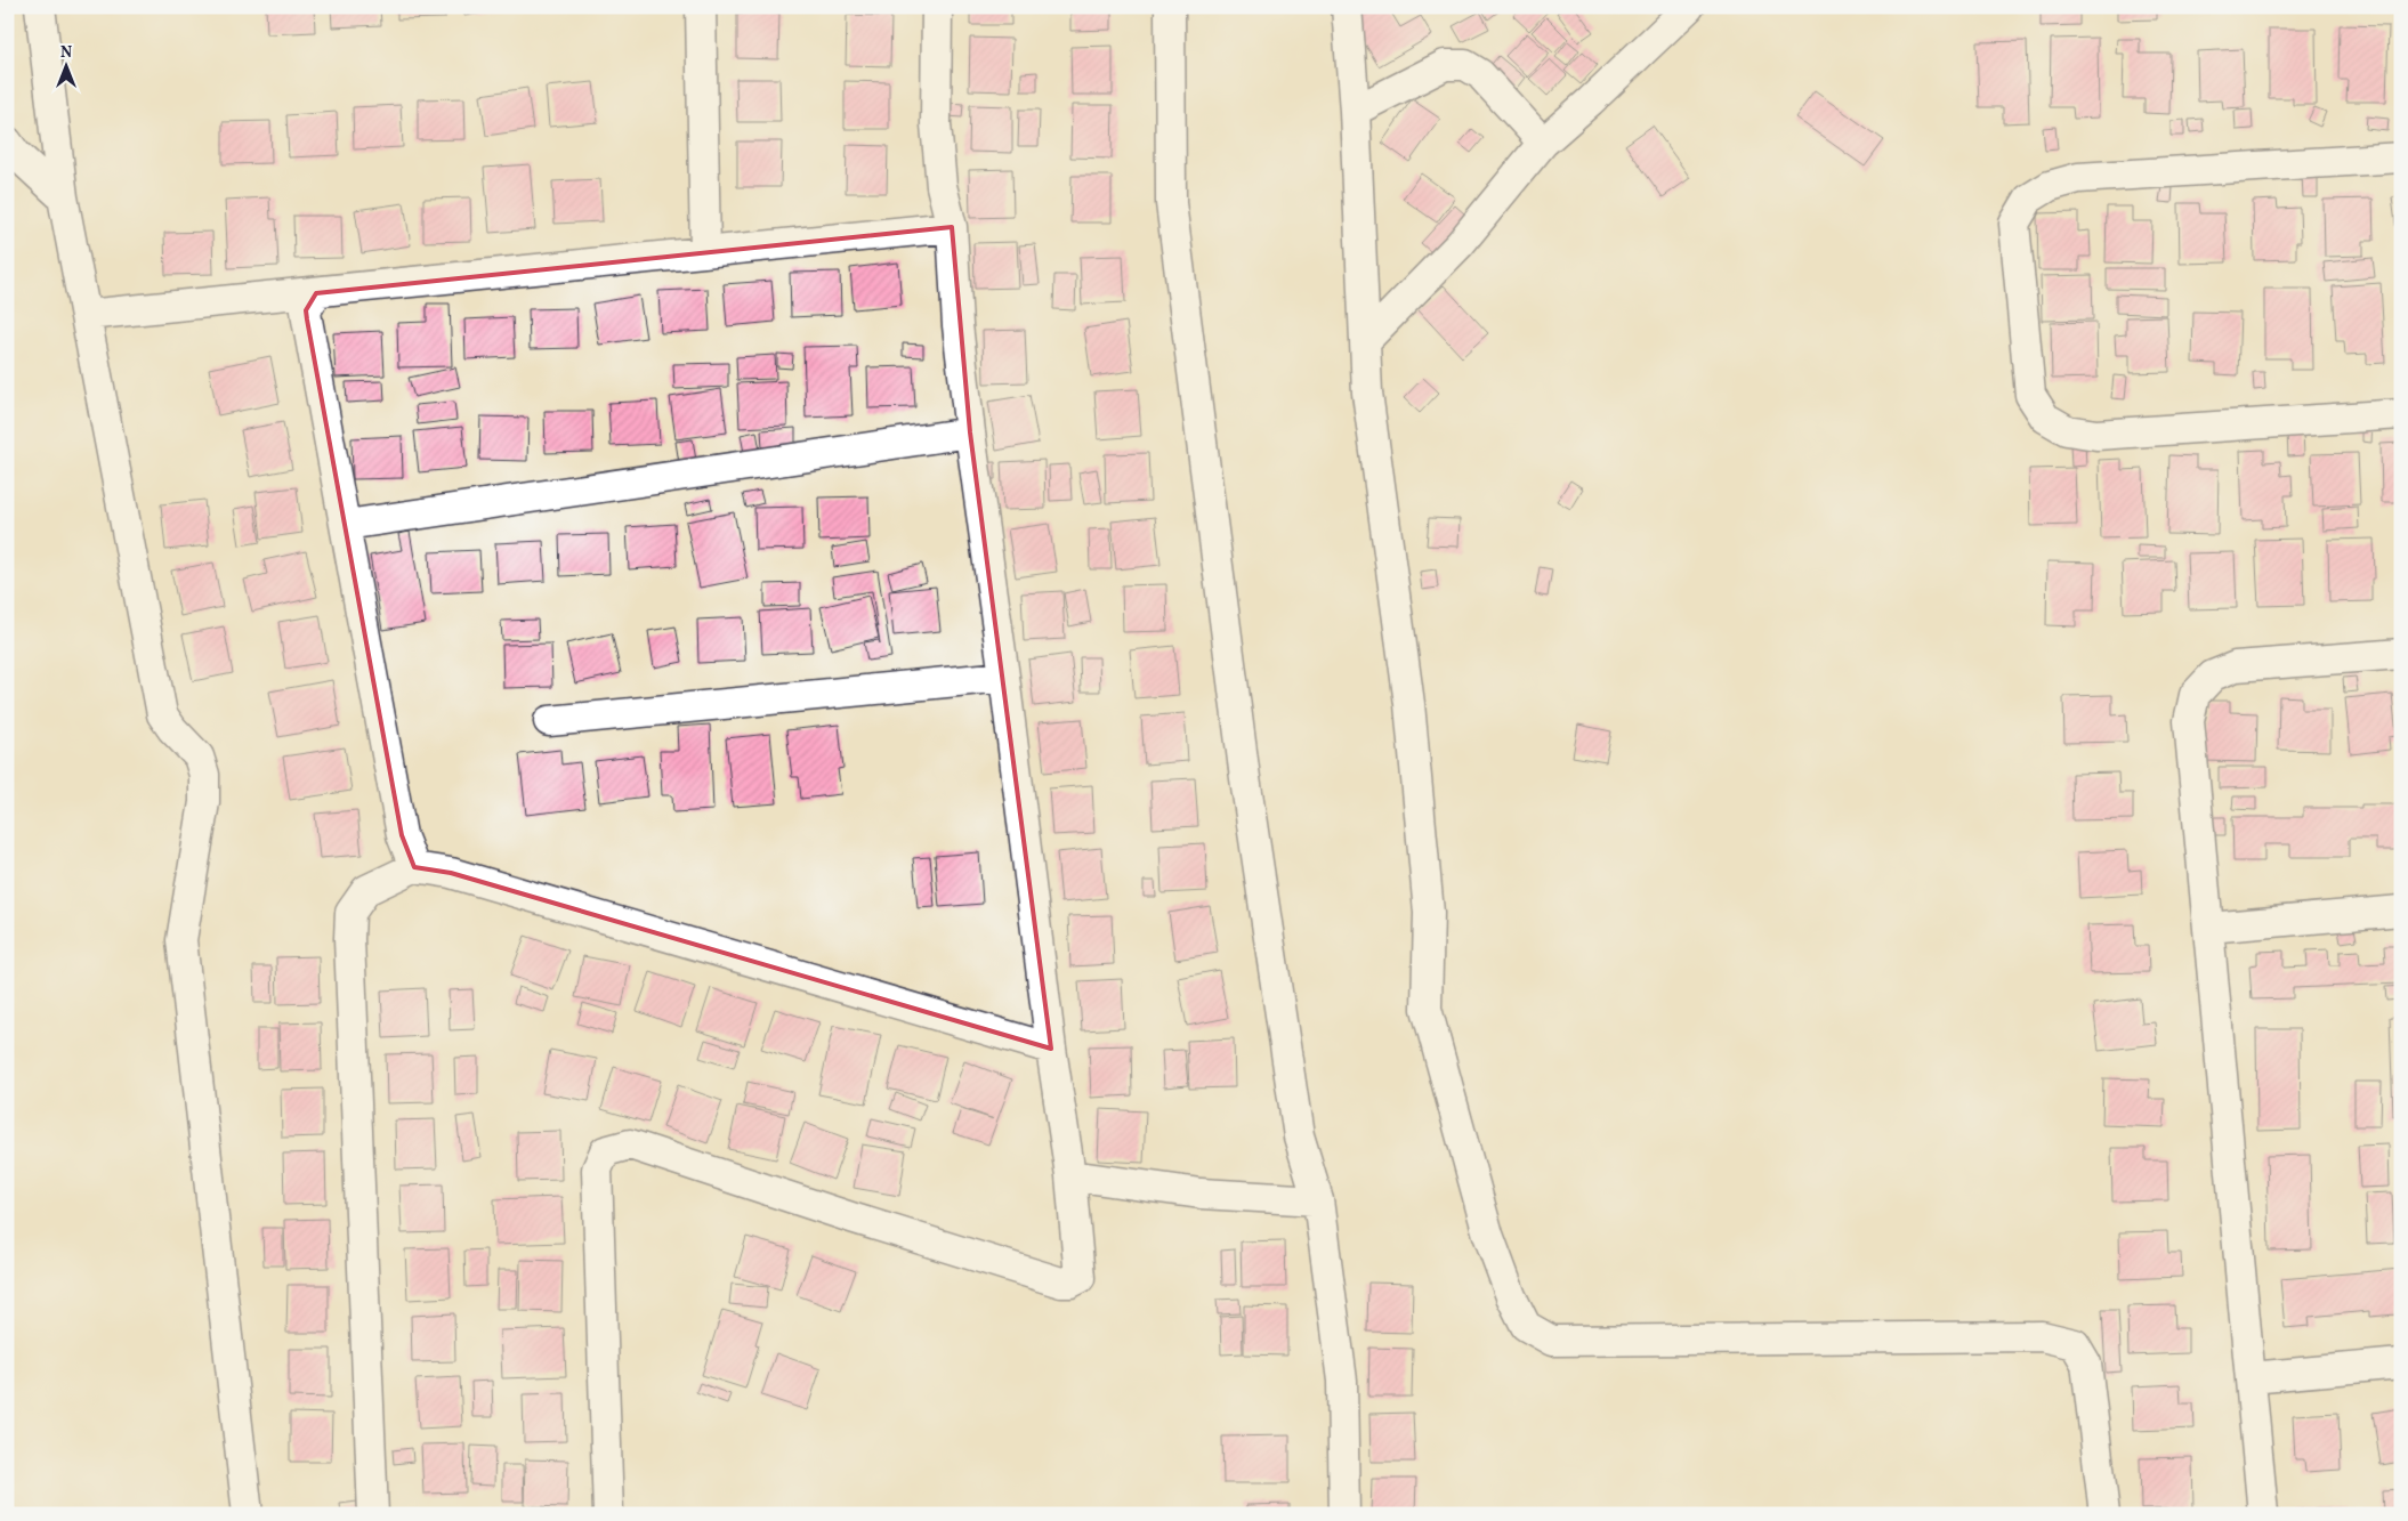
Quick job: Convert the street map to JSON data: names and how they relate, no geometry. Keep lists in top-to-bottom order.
{
  "north": "top"
}
